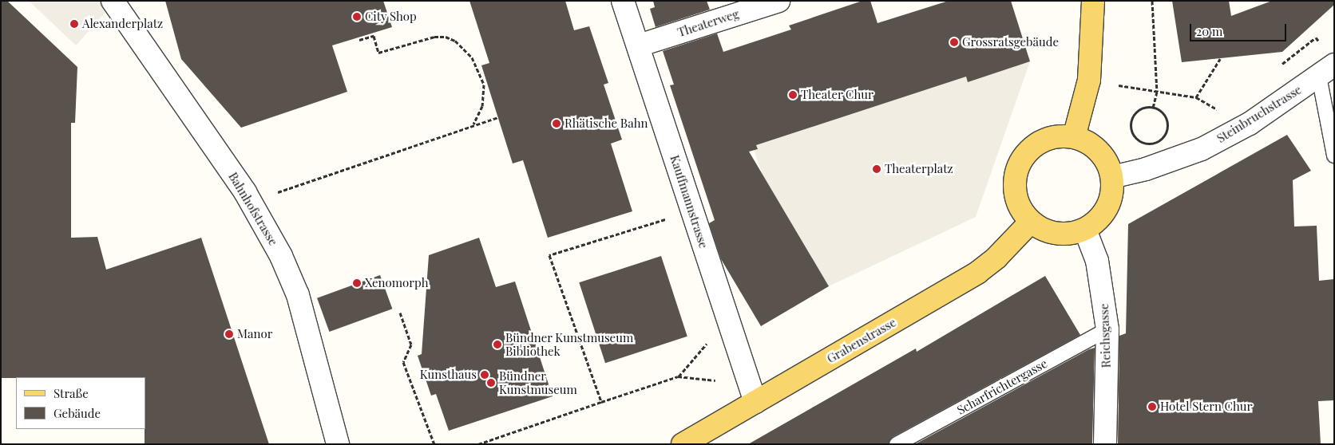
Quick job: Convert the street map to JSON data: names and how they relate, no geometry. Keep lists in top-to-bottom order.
{
  "streets": {
    "main road": ["Grabenstrasse"],
    "street": [
      "Theaterweg",
      "Steinbruchstrasse",
      "Kauffmannstrasse",
      "Bahnhofstrasse",
      "Reichsgasse"
    ],
    "lane": ["Scharfrichtergasse"]
  },
  "crossings": [
    ["Theaterweg", "Kauffmannstrasse"],
    ["Steinbruchstrasse", "Reichsgasse"],
    ["Steinbruchstrasse", "Grabenstrasse"],
    ["Kauffmannstrasse", "Grabenstrasse"],
    ["Reichsgasse", "Grabenstrasse"],
    ["Reichsgasse", "Scharfrichtergasse"]
  ],
  "places": [
    "City Shop",
    "Alexanderplatz",
    "Grossratsgebäude",
    "Theater Chur",
    "Rhätische Bahn",
    "Theaterplatz",
    "Xenomorph",
    "Manor",
    "Bündner Kunstmuseum Bibliothek",
    "Kunsthaus",
    "Bündner Kunstmuseum",
    "Hotel Stern Chur"
  ],
  "legend": ["Straße", "Gebäude"],
  "scale_bar": "20 m"
}
